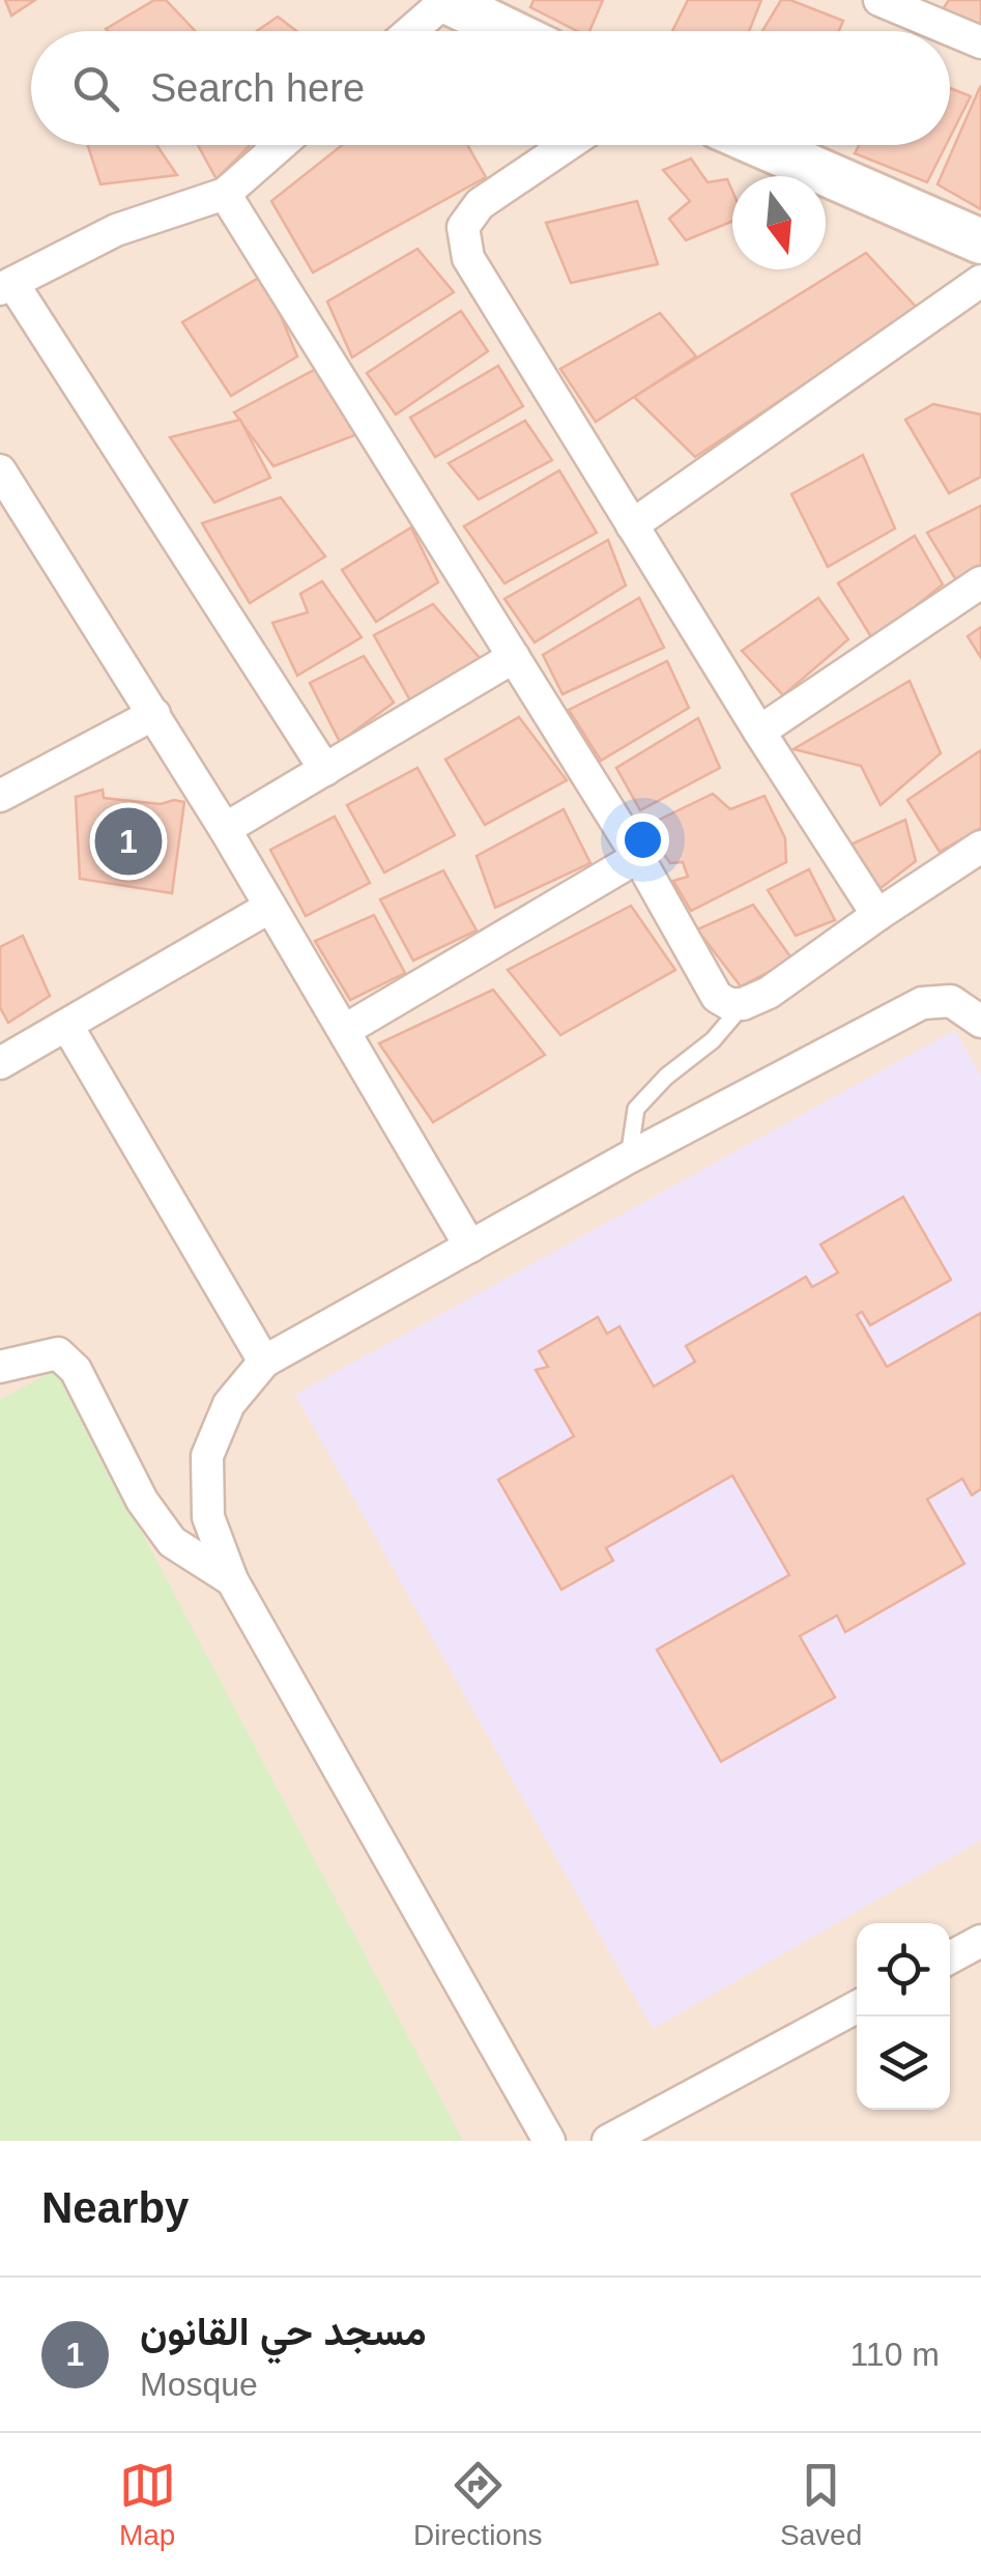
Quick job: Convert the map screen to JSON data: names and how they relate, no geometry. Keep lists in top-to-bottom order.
{
  "north": "bottom",
  "page": {
    "search": "Search here",
    "pins": "1",
    "heading": "Nearby",
    "list": [
      {
        "mark": "1",
        "name": "مسجد حي القانون",
        "note": "Mosque",
        "value": "110 m"
      }
    ],
    "nav": ["Map", "Directions", "Saved"]
  }
}
